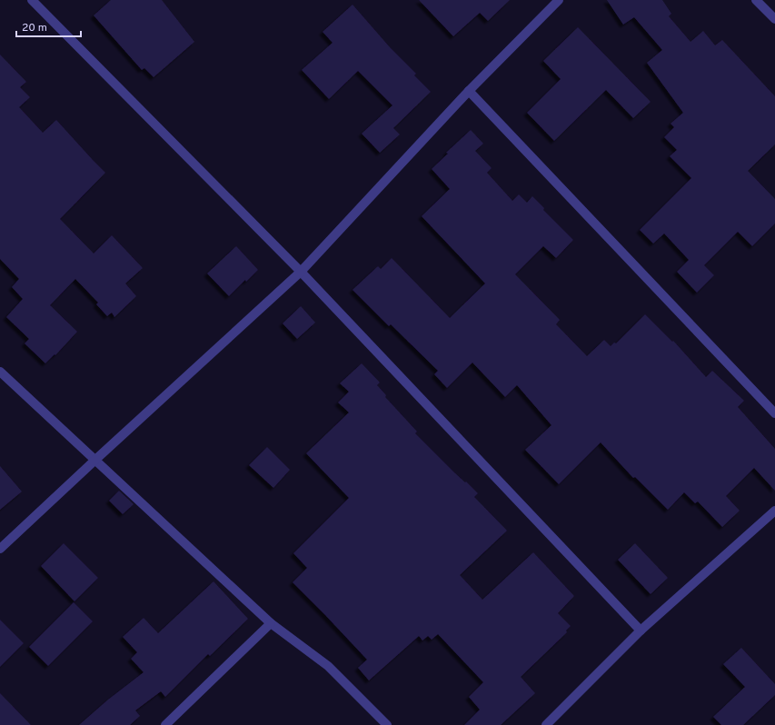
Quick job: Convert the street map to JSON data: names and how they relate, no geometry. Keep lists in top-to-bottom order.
{
  "scale_bar": "20 m"
}
